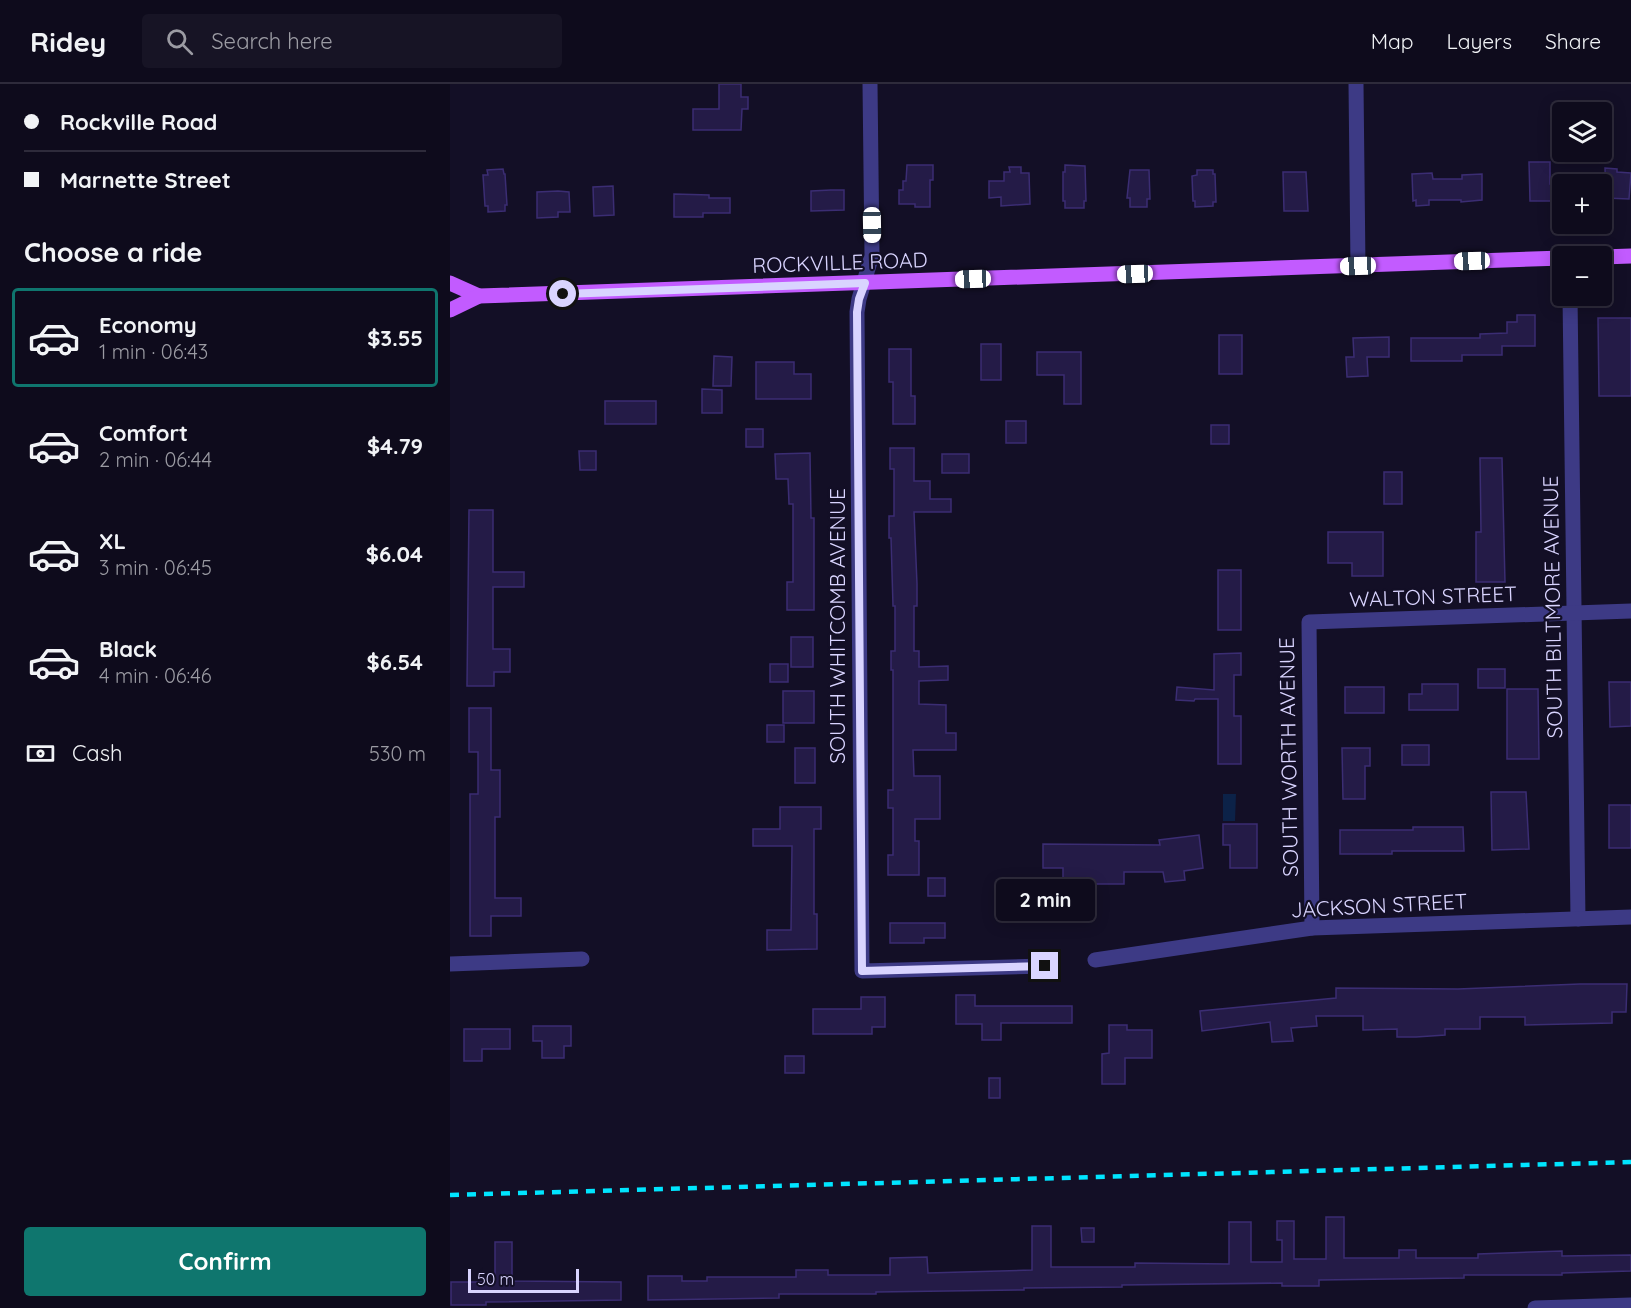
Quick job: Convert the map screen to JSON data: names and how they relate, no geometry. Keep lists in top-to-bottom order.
{
  "streets": {
    "main road": ["ROCKVILLE ROAD"],
    "street": [
      "WALTON STREET",
      "SOUTH BILTMORE AVENUE",
      "SOUTH WHITCOMB AVENUE",
      "SOUTH WORTH AVENUE",
      "JACKSON STREET"
    ]
  },
  "crossings": [
    ["ROCKVILLE ROAD", "SOUTH WHITCOMB AVENUE"],
    ["WALTON STREET", "SOUTH BILTMORE AVENUE"],
    ["WALTON STREET", "SOUTH WORTH AVENUE"],
    ["SOUTH BILTMORE AVENUE", "JACKSON STREET"],
    ["SOUTH WORTH AVENUE", "JACKSON STREET"]
  ],
  "scale_bar": "50 m",
  "page": {
    "header": "Ridey",
    "search": "Search here",
    "nav": ["Map", "Layers", "Share"],
    "banner": ["Rockville Road", "Marnette Street"],
    "map_buttons": ["+", "−"],
    "heading": "Choose a ride",
    "list": [
      {
        "name": "Economy",
        "note": "1 min · 06:43",
        "value": "$3.55"
      },
      {
        "name": "Comfort",
        "note": "2 min · 06:44",
        "value": "$4.79"
      },
      {
        "name": "XL",
        "note": "3 min · 06:45",
        "value": "$6.04"
      },
      {
        "name": "Black",
        "note": "4 min · 06:46",
        "value": "$6.54"
      }
    ],
    "pay": ["Cash", "530 m"],
    "bubble": "2 min",
    "buttons": "Confirm",
    "scale": "50 m"
  }
}
